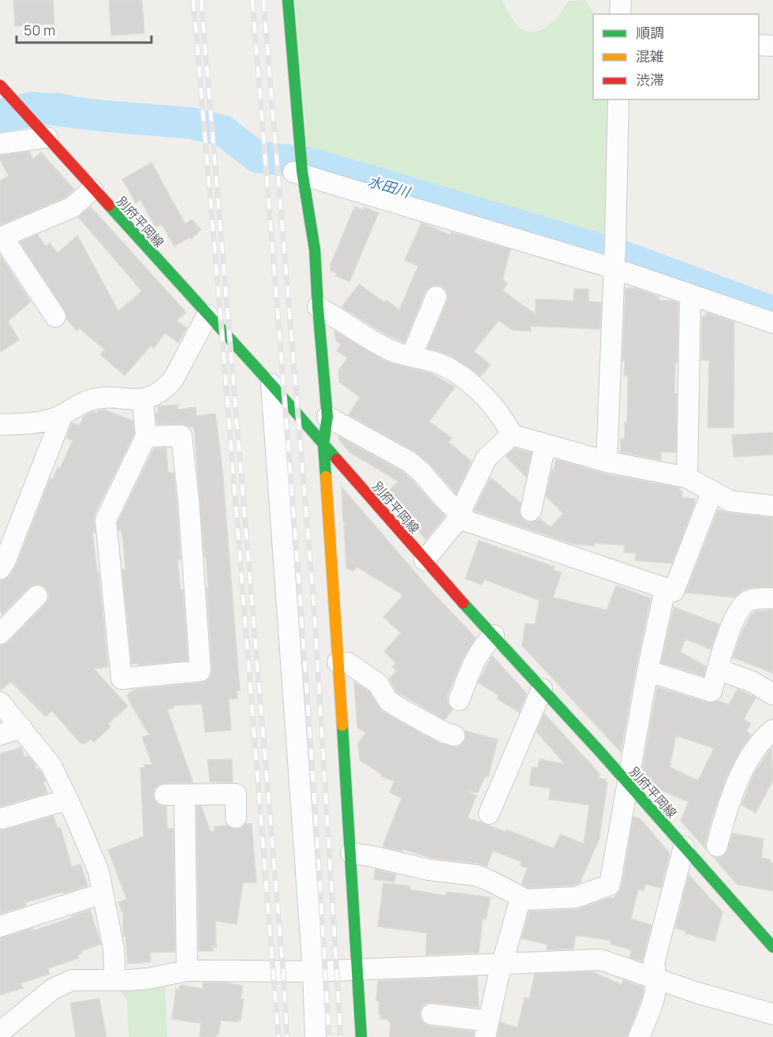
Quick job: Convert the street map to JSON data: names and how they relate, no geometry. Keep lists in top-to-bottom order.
{
  "streets": {
    "main road": ["別府平岡線"]
  },
  "water": ["水田川"],
  "legend": ["順調", "混雑", "渋滞"],
  "scale_bar": "50 m"
}
